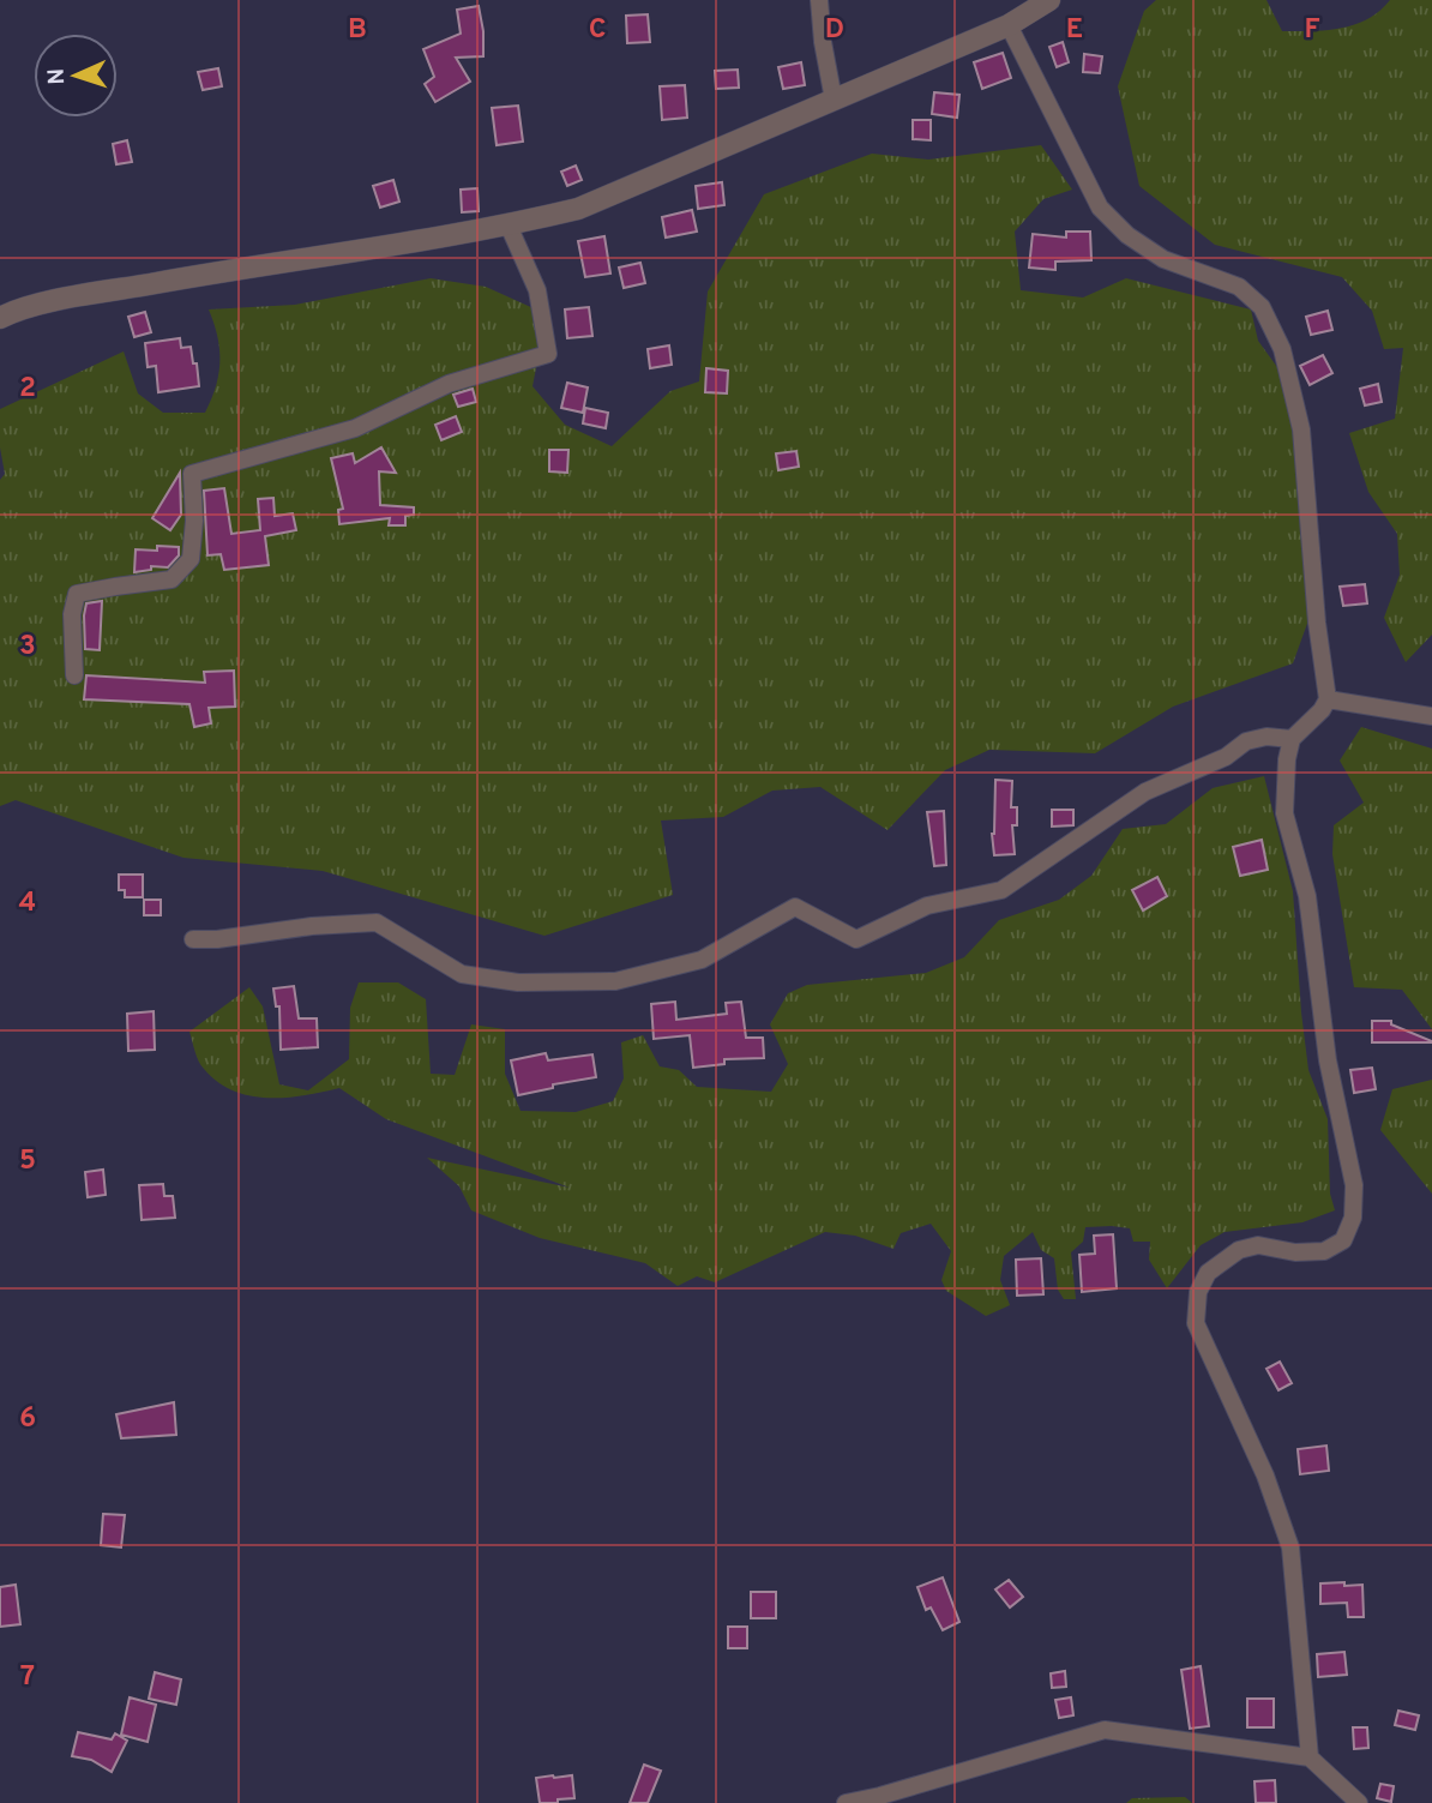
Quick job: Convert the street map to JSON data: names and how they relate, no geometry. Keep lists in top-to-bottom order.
{
  "north": "left",
  "grid": {
    "columns": [
      "B",
      "C",
      "D",
      "E",
      "F"
    ],
    "rows": [
      "2",
      "3",
      "4",
      "5",
      "6",
      "7"
    ]
  }
}
